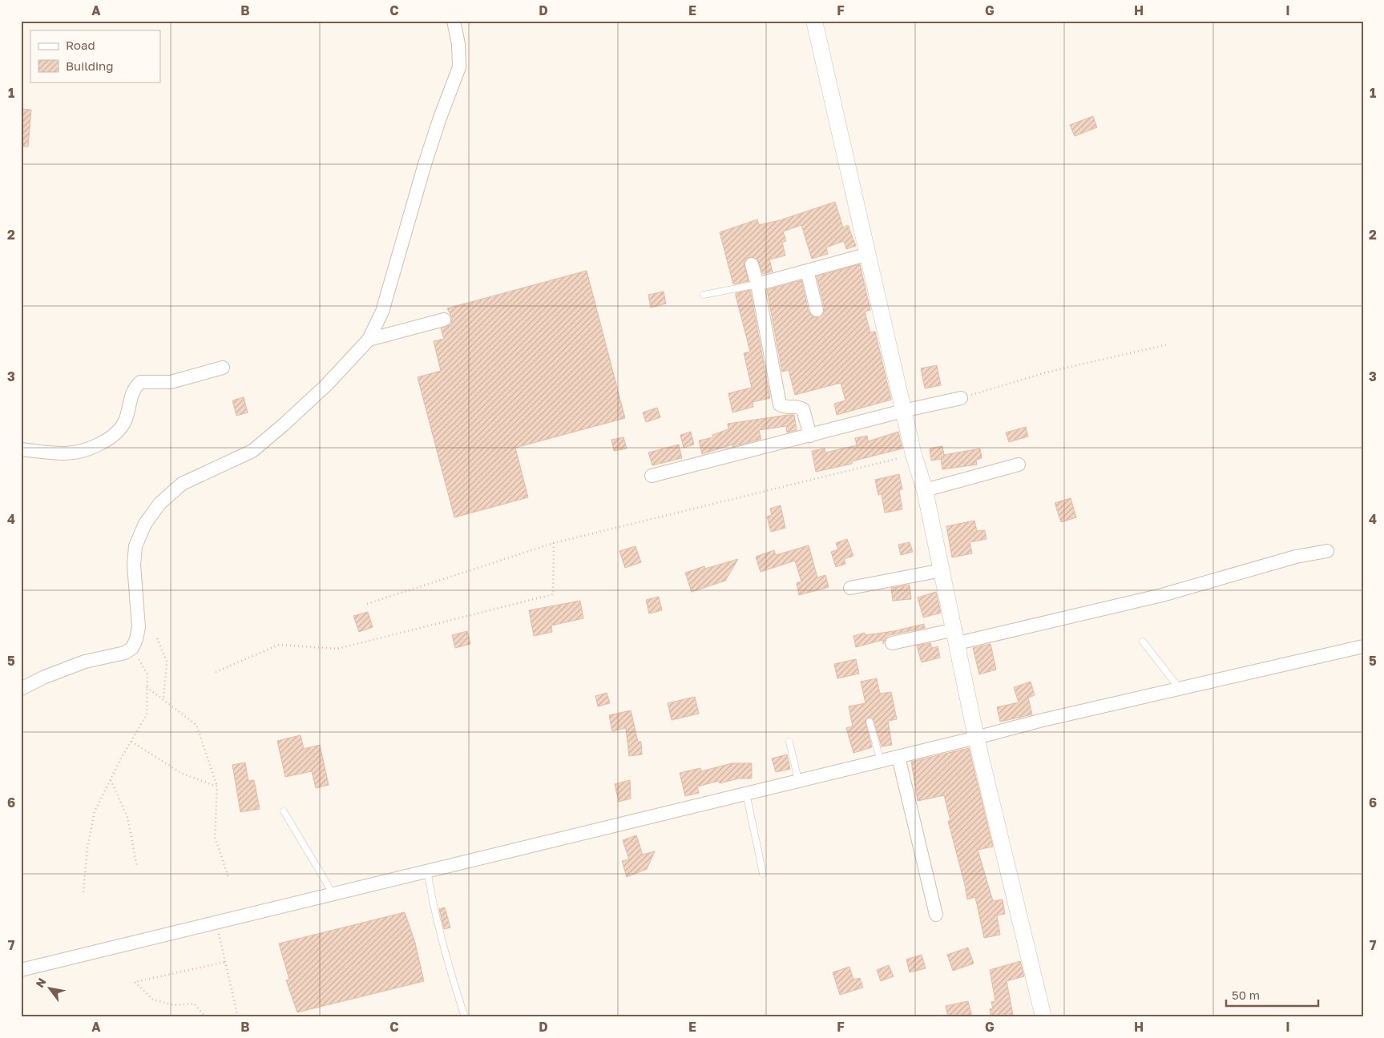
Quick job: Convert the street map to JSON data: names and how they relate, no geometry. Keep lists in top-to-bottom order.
{
  "legend": ["Road", "Building"],
  "scale_bar": "50 m",
  "north": "top left",
  "grid": {
    "columns": [
      "A",
      "B",
      "C",
      "D",
      "E",
      "F",
      "G",
      "H",
      "I"
    ],
    "rows": [
      "1",
      "2",
      "3",
      "4",
      "5",
      "6",
      "7"
    ]
  }
}
